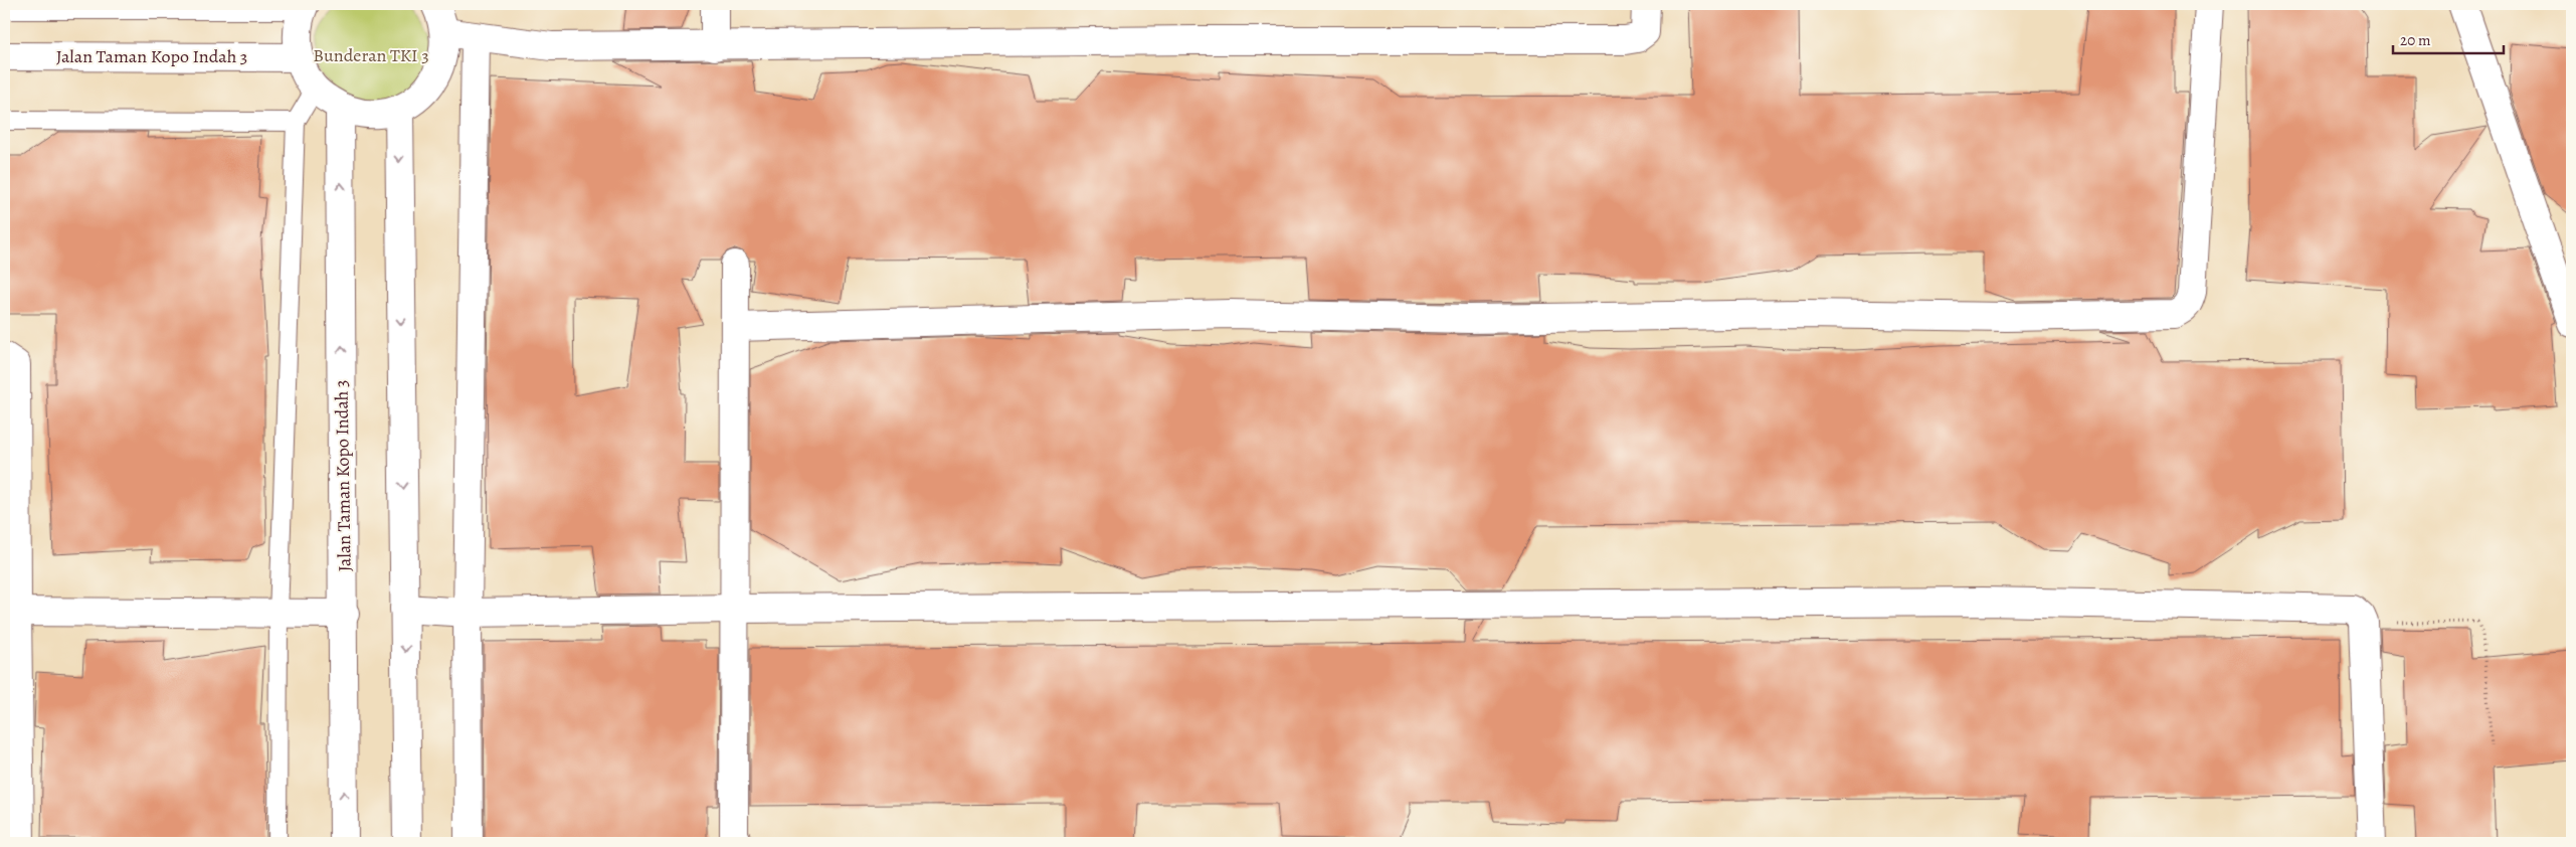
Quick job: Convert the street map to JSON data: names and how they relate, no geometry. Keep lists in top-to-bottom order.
{
  "streets": {
    "street": ["Jalan Taman Kopo Indah 3"]
  },
  "parks": ["Bunderan TKI 3"],
  "scale_bar": "20 m"
}
